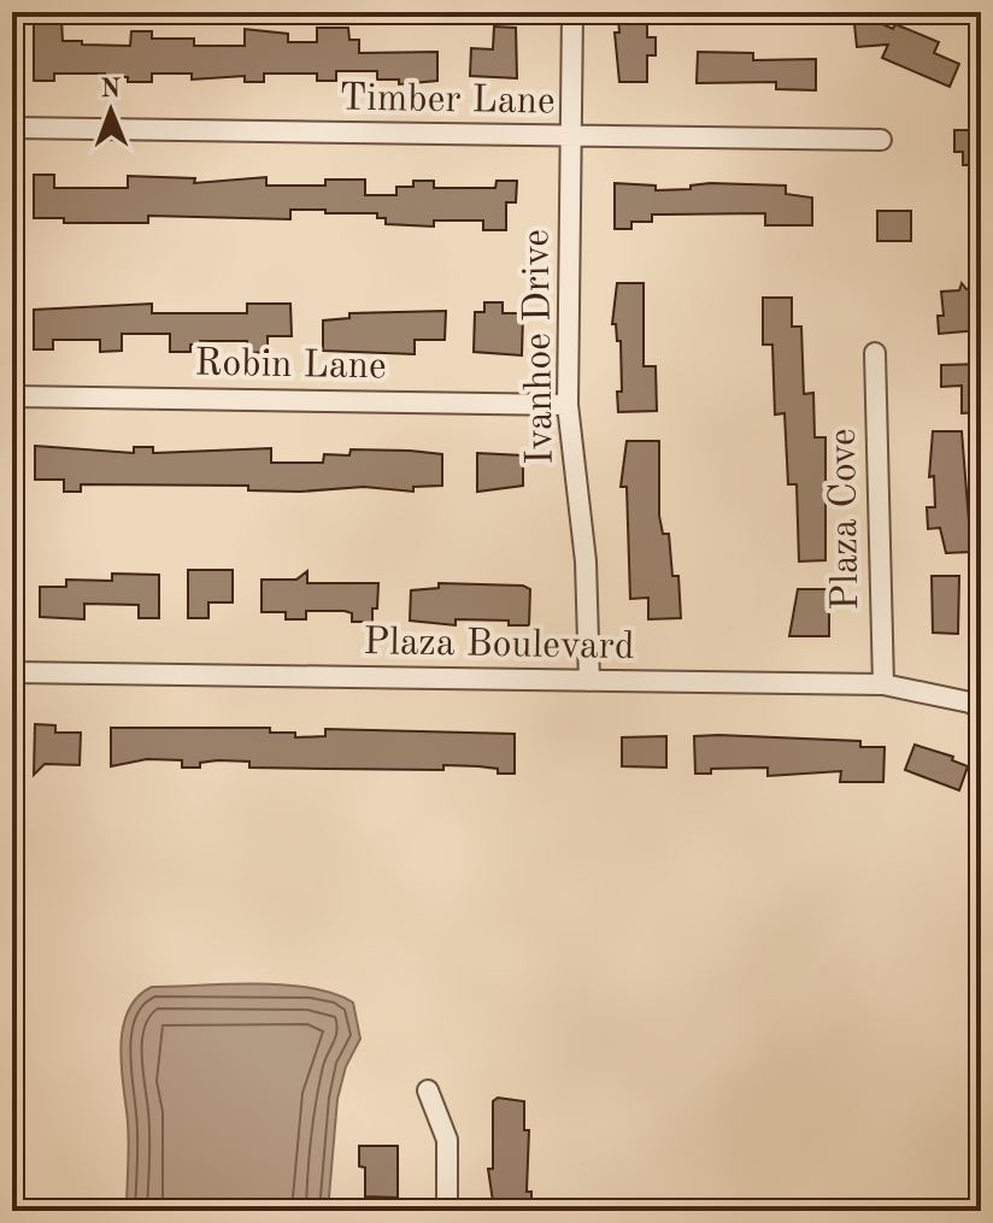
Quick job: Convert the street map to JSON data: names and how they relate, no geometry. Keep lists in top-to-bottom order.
{
  "streets": {
    "street": [
      "Timber Lane",
      "Ivanhoe Drive",
      "Robin Lane",
      "Plaza Cove",
      "Plaza Boulevard"
    ]
  },
  "crossings": [
    ["Timber Lane", "Ivanhoe Drive"],
    ["Ivanhoe Drive", "Robin Lane"],
    ["Ivanhoe Drive", "Plaza Boulevard"],
    ["Plaza Cove", "Plaza Boulevard"]
  ],
  "north": "top"
}
